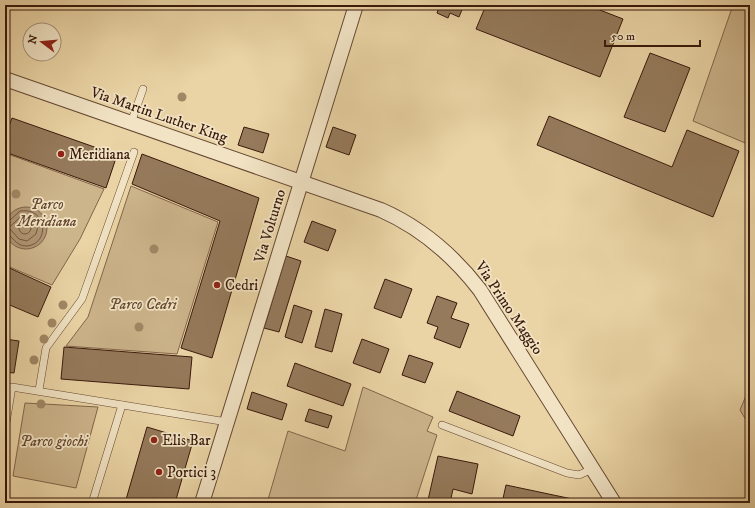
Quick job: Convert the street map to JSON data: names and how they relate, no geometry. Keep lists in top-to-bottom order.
{
  "streets": {
    "street": ["Via Martin Luther King", "Via Volturno", "Via Primo Maggio"]
  },
  "crossings": [
    ["Via Martin Luther King", "Via Volturno"],
    ["Via Martin Luther King", "Via Primo Maggio"],
    ["Via Volturno", "Via Primo Maggio"]
  ],
  "parks": ["Parco Meridiana", "Parco Cedri", "Parco giochi"],
  "places": [
    "Meridiana",
    "Cedri",
    "Elis Bar",
    "Portici 3"
  ],
  "scale_bar": "50 m",
  "north": "left"
}
